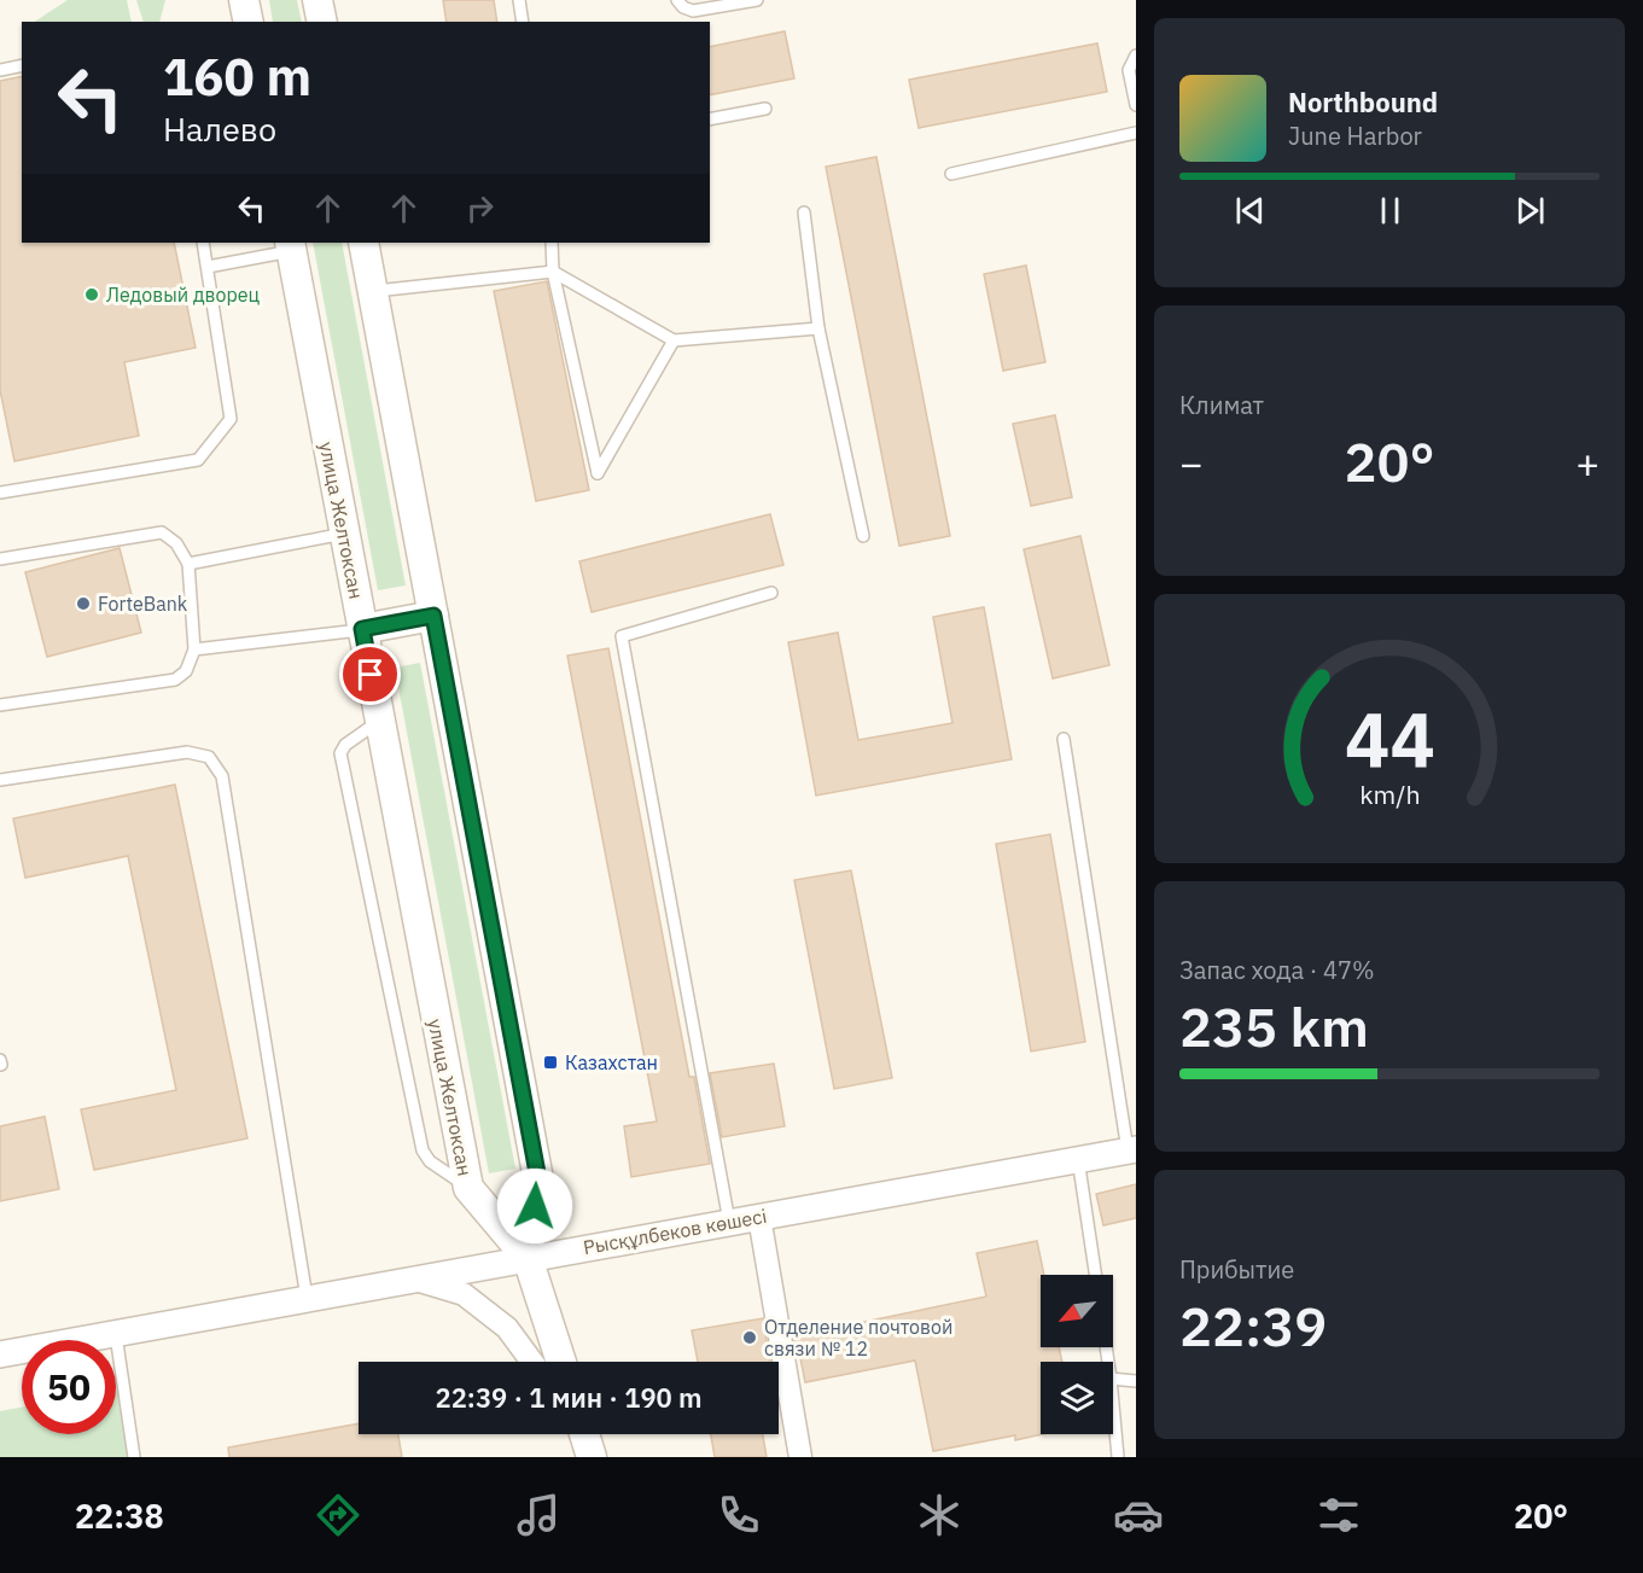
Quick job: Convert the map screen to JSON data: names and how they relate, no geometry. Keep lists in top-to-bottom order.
{
  "streets": {
    "main road": ["улица Желтоксан"],
    "street": ["Рысқұлбеков көшесі"]
  },
  "crossings": [
    ["улица Желтоксан", "Рысқұлбеков көшесі"]
  ],
  "places": {
    "other": ["Ледовый дворец", "ForteBank", "Отделение почтовой связи № 12"],
    "transit": ["Казахстан"]
  },
  "north": "bottom left",
  "page": {
    "turn": ["160 m", "Налево"],
    "song": ["Northbound", "June Harbor"],
    "tile": [
      "Климат",
      ["Запас хода · 47%", "235 km"],
      ["Прибытие", "22:39"]
    ],
    "heat": ["−", "20°", "+"],
    "limit": "50",
    "trip": "22:39 · 1 мин · 190 m",
    "tabs": ["22:38", "20°"],
    "gauge": ["44", "km/h"]
  }
}
